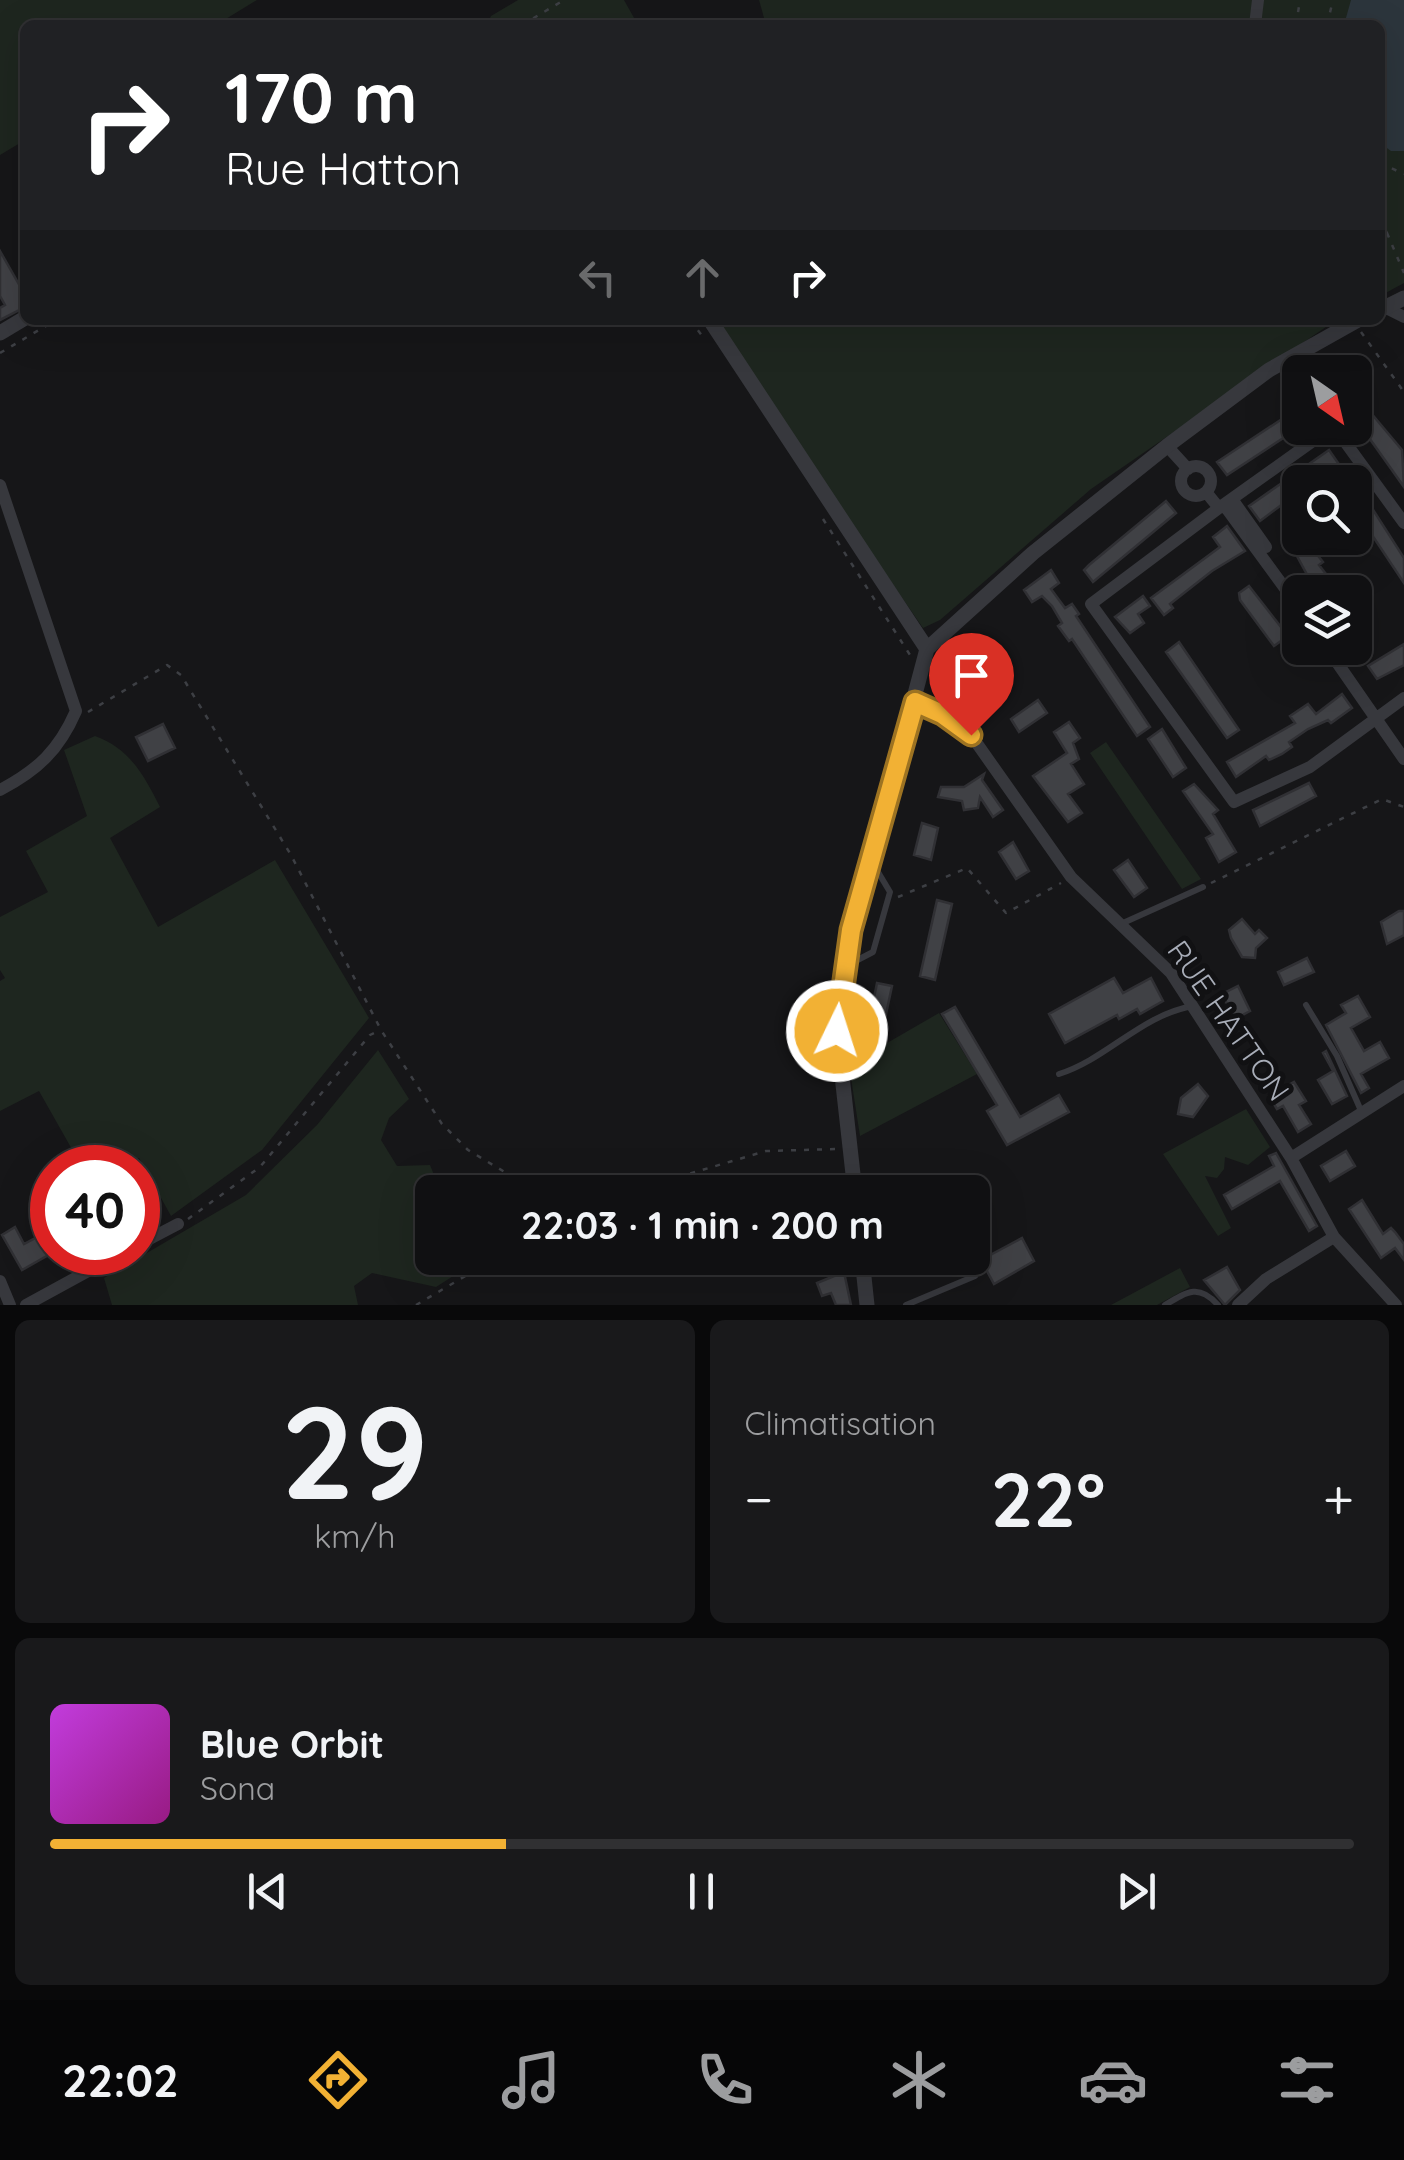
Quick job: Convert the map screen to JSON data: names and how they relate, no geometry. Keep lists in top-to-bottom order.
{
  "streets": {
    "street": ["RUE HATTON"]
  },
  "north": "bottom right",
  "page": {
    "turn": ["170 m", "Rue Hatton"],
    "limit": "40",
    "trip": "22:03 · 1 min · 200 m",
    "tile": [
      ["29", "km/h"],
      "Climatisation"
    ],
    "heat": ["−", "22°", "+"],
    "song": ["Blue Orbit", "Sona"],
    "tabs": "22:02"
  }
}
